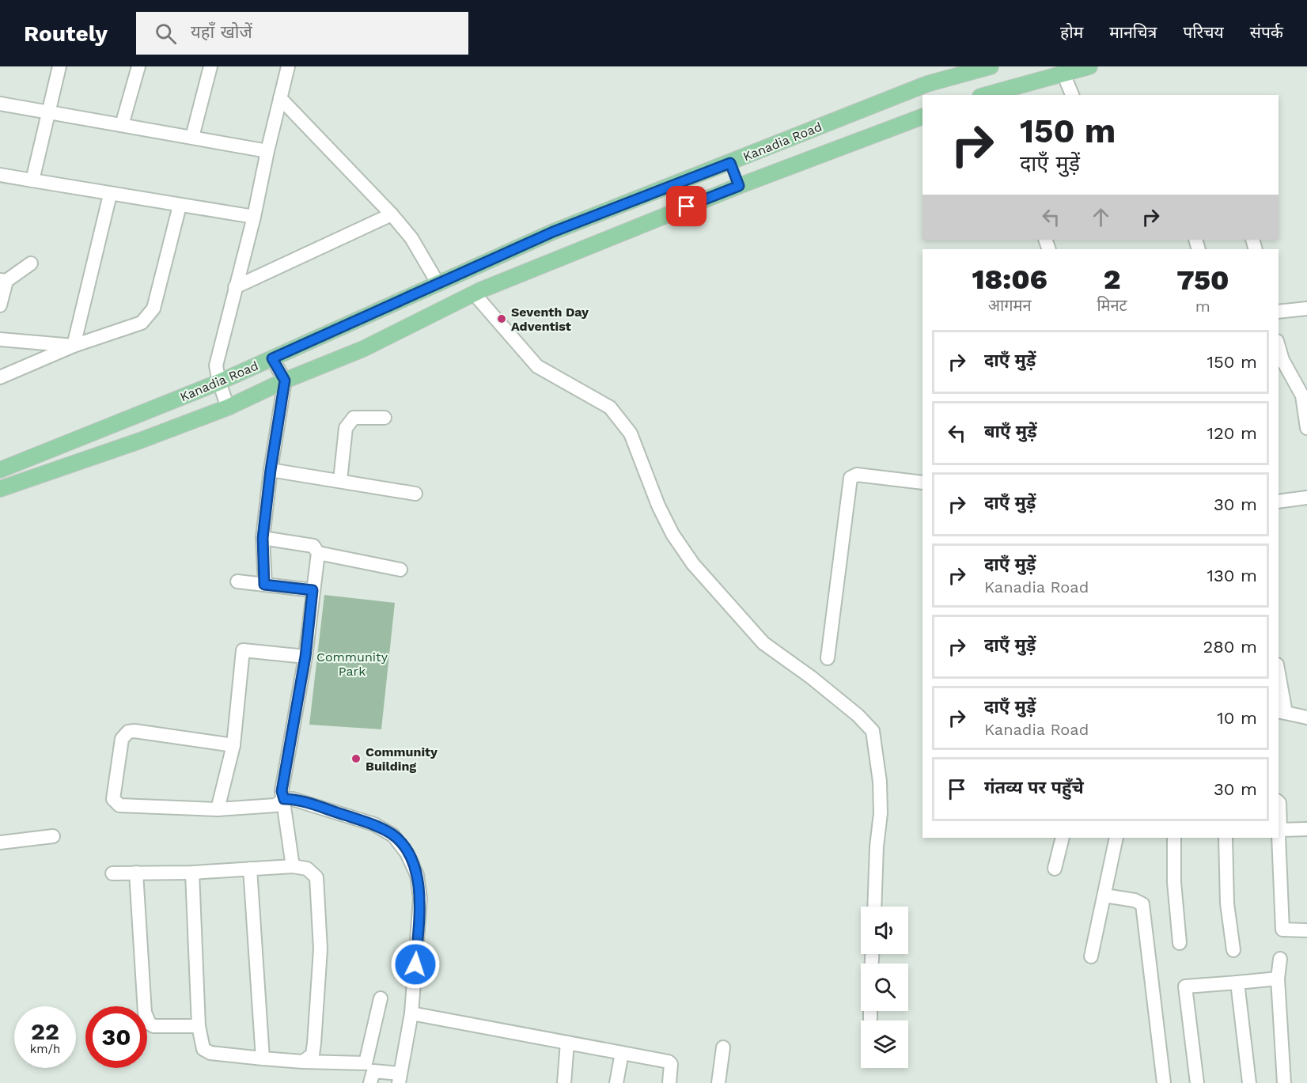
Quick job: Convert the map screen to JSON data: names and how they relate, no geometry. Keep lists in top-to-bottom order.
{
  "streets": {
    "main road": ["Kanadia Road"]
  },
  "parks": ["Community Park"],
  "places": ["Seventh Day Adventist", "Community Building"],
  "page": {
    "header": "Routely",
    "search": "यहाँ खोजें",
    "nav": [
      "होम",
      "मानचित्र",
      "परिचय",
      "संपर्क"
    ],
    "turn": ["150 m", "दाएँ मुड़ें"],
    "eta": [
      "18:06",
      "आगमन",
      "2",
      "मिनट",
      "750",
      "m"
    ],
    "list": [
      {
        "name": "दाएँ मुड़ें",
        "value": "150 m"
      },
      {
        "name": "बाएँ मुड़ें",
        "value": "120 m"
      },
      {
        "name": "दाएँ मुड़ें",
        "value": "30 m"
      },
      {
        "name": "दाएँ मुड़ें",
        "note": "Kanadia Road",
        "value": "130 m"
      },
      {
        "name": "दाएँ मुड़ें",
        "value": "280 m"
      },
      {
        "name": "दाएँ मुड़ें",
        "note": "Kanadia Road",
        "value": "10 m"
      },
      {
        "name": "गंतव्य पर पहुँचे",
        "value": "30 m"
      }
    ],
    "speed": "22 km/h",
    "limit": "30"
  }
}
